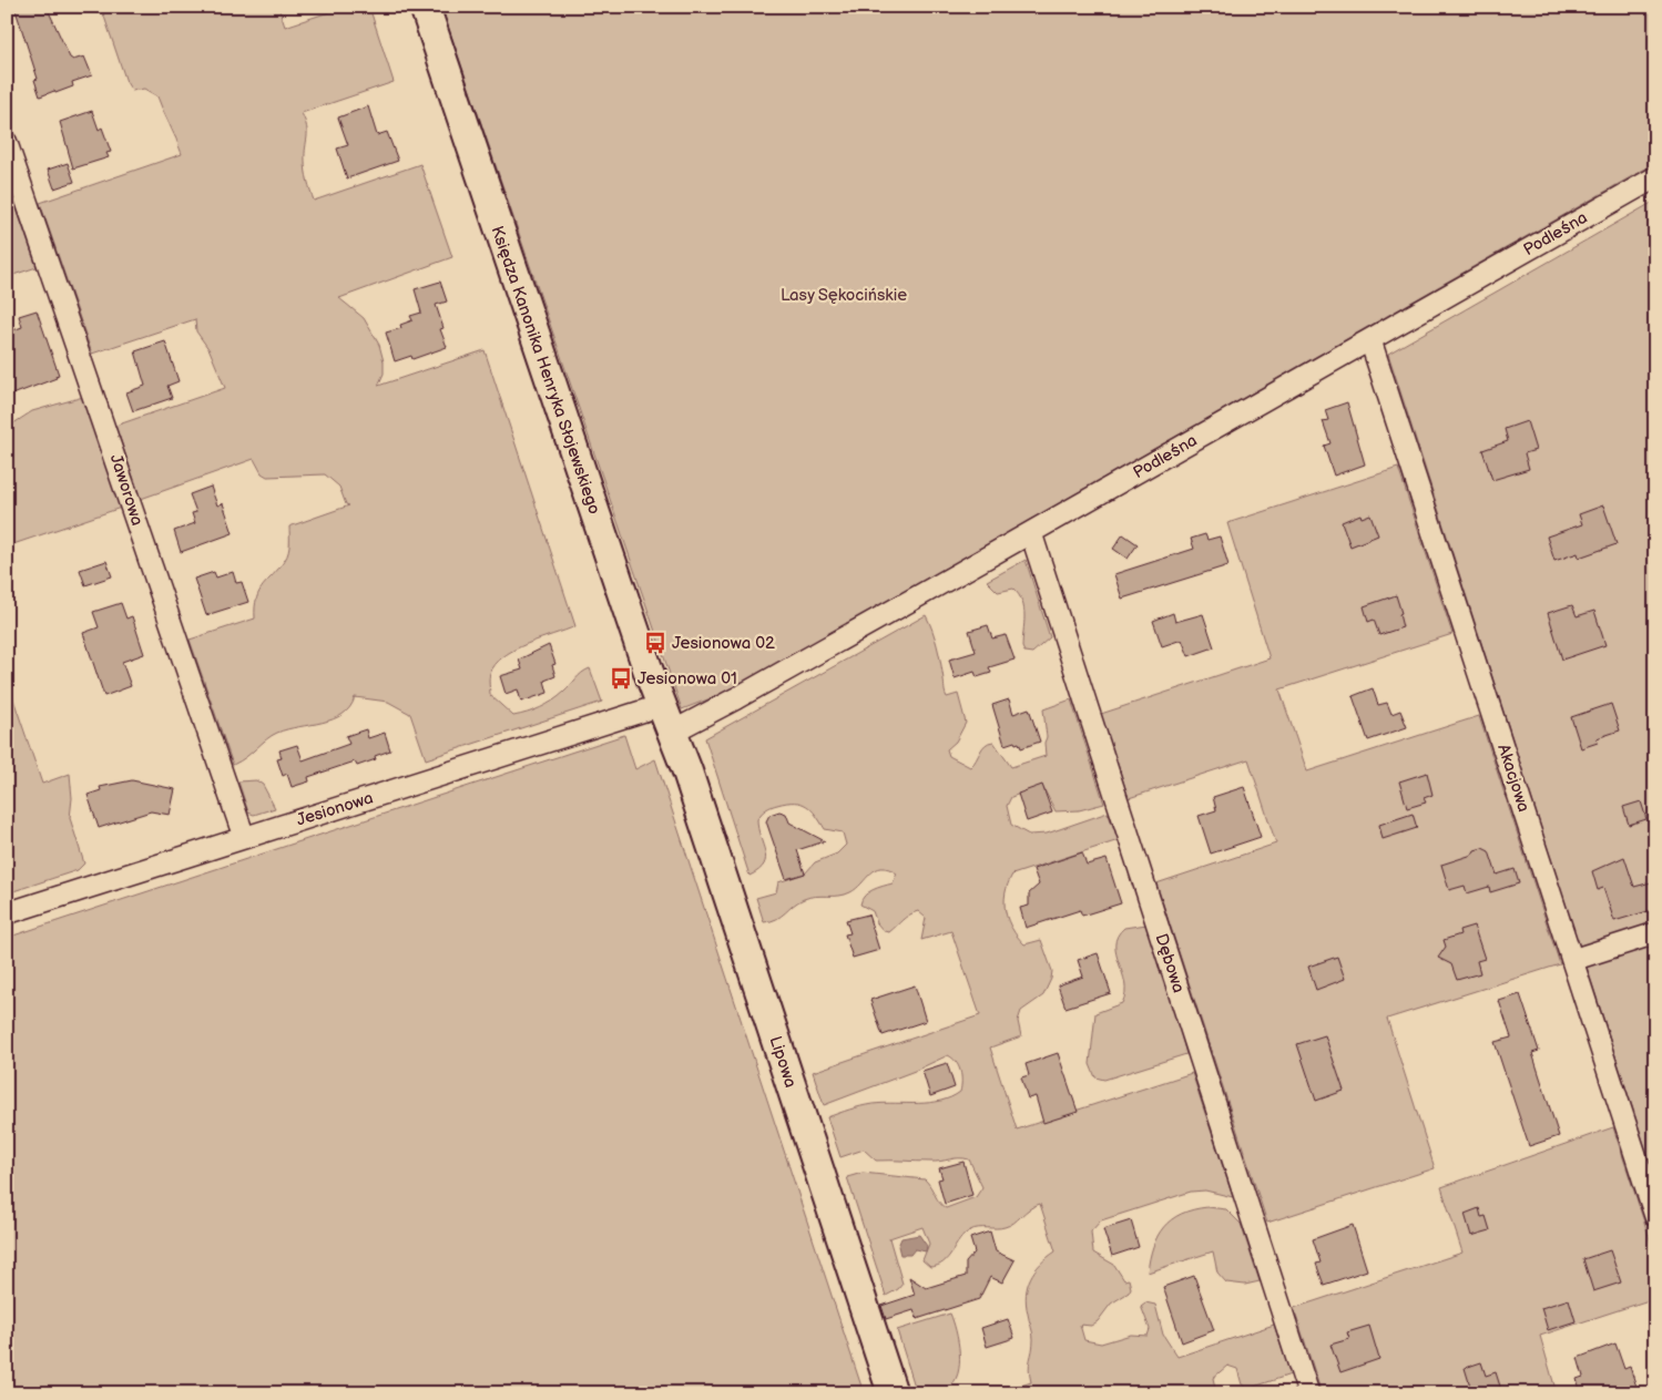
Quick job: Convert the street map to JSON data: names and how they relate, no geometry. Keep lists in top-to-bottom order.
{
  "streets": {
    "street": [
      "Podleśna",
      "Księdza Kanonika Henryka Słojewskiego",
      "Jaworowa",
      "Akacjowa",
      "Jesionowa",
      "Dębowa",
      "Lipowa"
    ]
  },
  "crossings": [
    ["Podleśna", "Księdza Kanonika Henryka Słojewskiego"],
    ["Podleśna", "Akacjowa"],
    ["Podleśna", "Dębowa"],
    ["Podleśna", "Lipowa"],
    ["Księdza Kanonika Henryka Słojewskiego", "Jesionowa"],
    ["Księdza Kanonika Henryka Słojewskiego", "Lipowa"],
    ["Jaworowa", "Jesionowa"]
  ],
  "parks": ["Lasy Sękocińskie"],
  "places": {
    "bus stop": ["Jesionowa 02", "Jesionowa 01"]
  }
}
